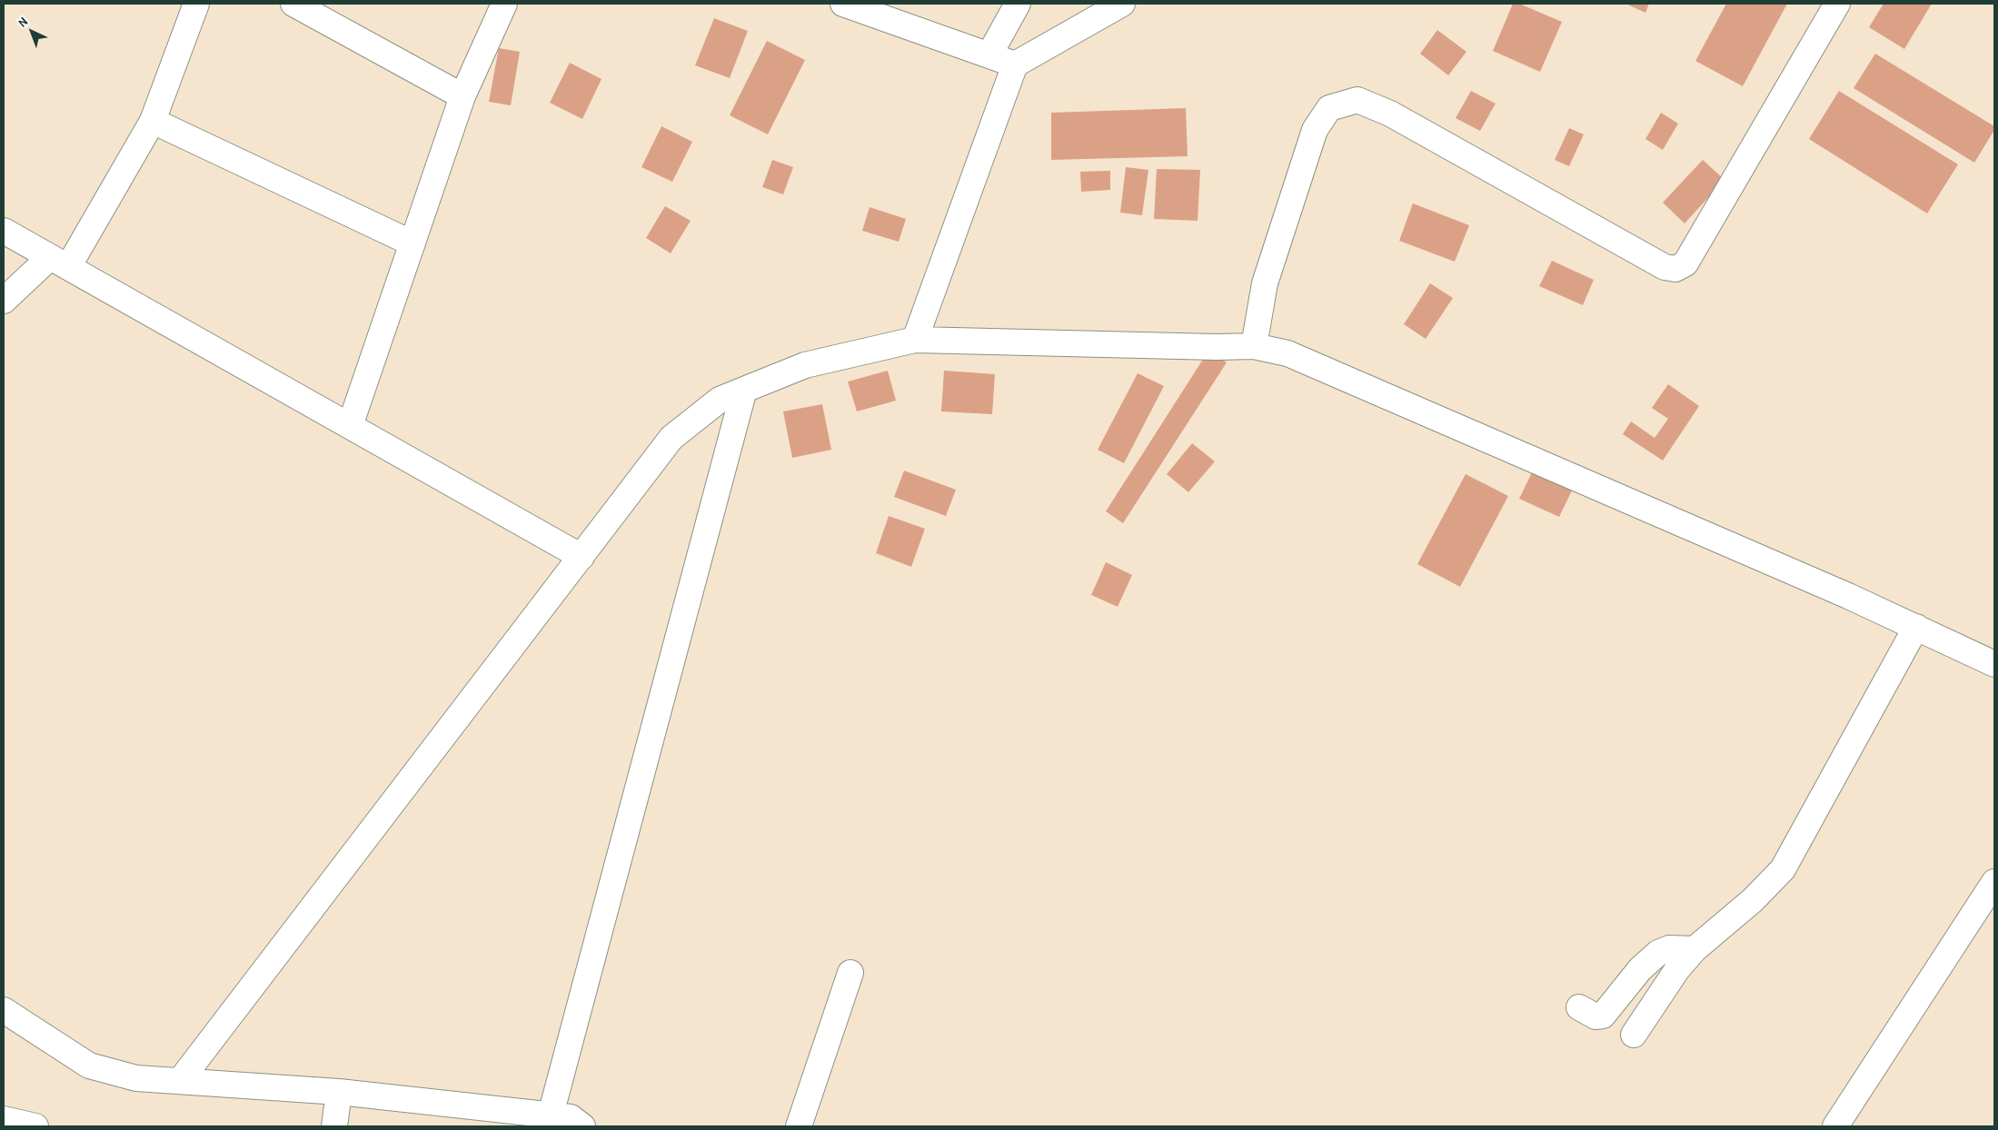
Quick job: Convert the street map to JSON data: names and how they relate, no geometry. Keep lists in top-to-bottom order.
{
  "north": "top left"
}
